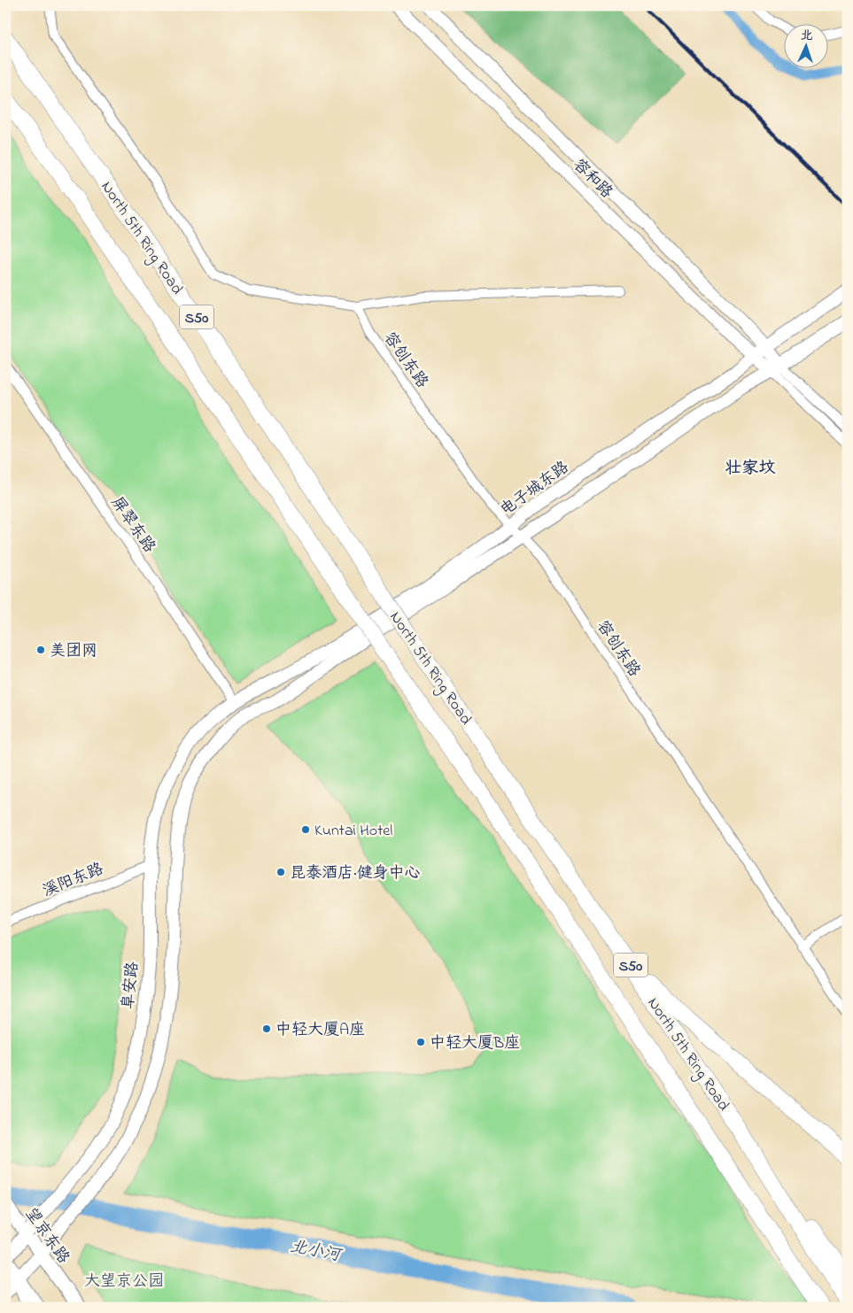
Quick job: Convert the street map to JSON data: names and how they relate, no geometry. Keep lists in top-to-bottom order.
{
  "streets": {
    "highway": ["North 5th Ring Road", "S50"],
    "main road": [
      "容和路",
      "电子城东路",
      "阜安路",
      "望京东路"
    ],
    "street": ["容创东路", "屏翠东路", "溪阳东路"]
  },
  "crossings": [
    ["容和路", "电子城东路"],
    ["容创东路", "电子城东路"],
    ["电子城东路", "屏翠东路"],
    ["电子城东路", "阜安路"],
    ["电子城东路", "望京东路"],
    ["屏翠东路", "阜安路"],
    ["溪阳东路", "阜安路"],
    ["阜安路", "望京东路"]
  ],
  "districts": ["壮家坟"],
  "water": ["北小河"],
  "parks": ["大望京公园"],
  "places": [
    "美团网",
    "Kuntai Hotel",
    "昆泰酒店·健身中心",
    "中轻大厦A座",
    "中轻大厦B座"
  ],
  "north": "top"
}
